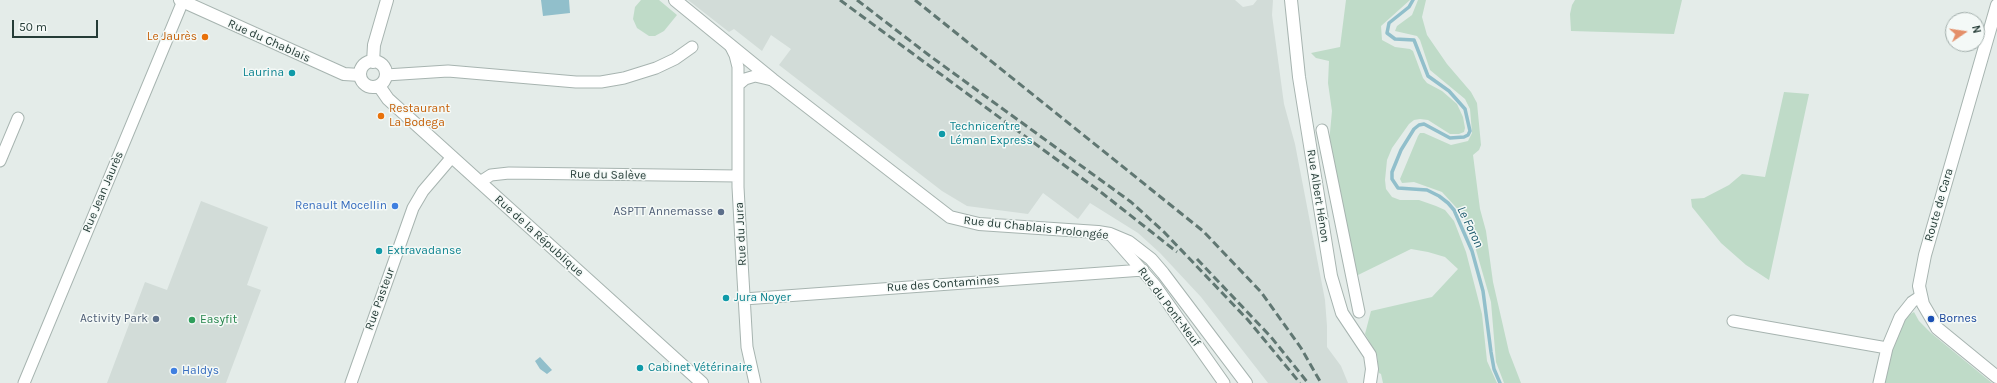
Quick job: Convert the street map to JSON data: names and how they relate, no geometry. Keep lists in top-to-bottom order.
{
  "streets": {
    "street": [
      "Rue du Chablais",
      "Rue du Salève",
      "Rue Jean Jaurès",
      "Rue Albert Hénon",
      "Route de Cara",
      "Rue du Chablais Prolongée",
      "Rue du Jura",
      "Rue de la République",
      "Rue des Contamines",
      "Rue Pasteur",
      "Rue du Pont-Neuf"
    ]
  },
  "crossings": [
    ["Rue du Chablais", "Rue Jean Jaurès"],
    ["Rue du Chablais", "Rue de la République"],
    ["Rue du Salève", "Rue du Jura"],
    ["Rue du Salève", "Rue de la République"],
    ["Rue du Chablais Prolongée", "Rue du Jura"],
    ["Rue du Chablais Prolongée", "Rue du Pont-Neuf"],
    ["Rue du Jura", "Rue des Contamines"],
    ["Rue de la République", "Rue Pasteur"],
    ["Rue des Contamines", "Rue du Pont-Neuf"]
  ],
  "water": ["Le Foron"],
  "places": [
    "Le Jaurès",
    "Laurina",
    "Restaurant La Bodega",
    "Technicentre Léman Express",
    "Renault Mocellin",
    "ASPTT Annemasse",
    "Extravadanse",
    "Jura Noyer",
    "Activity Park",
    "Bornes",
    "Easyfit",
    "Cabinet Vétérinaire",
    "Haldys"
  ],
  "scale_bar": "50 m",
  "north": "right"
}
